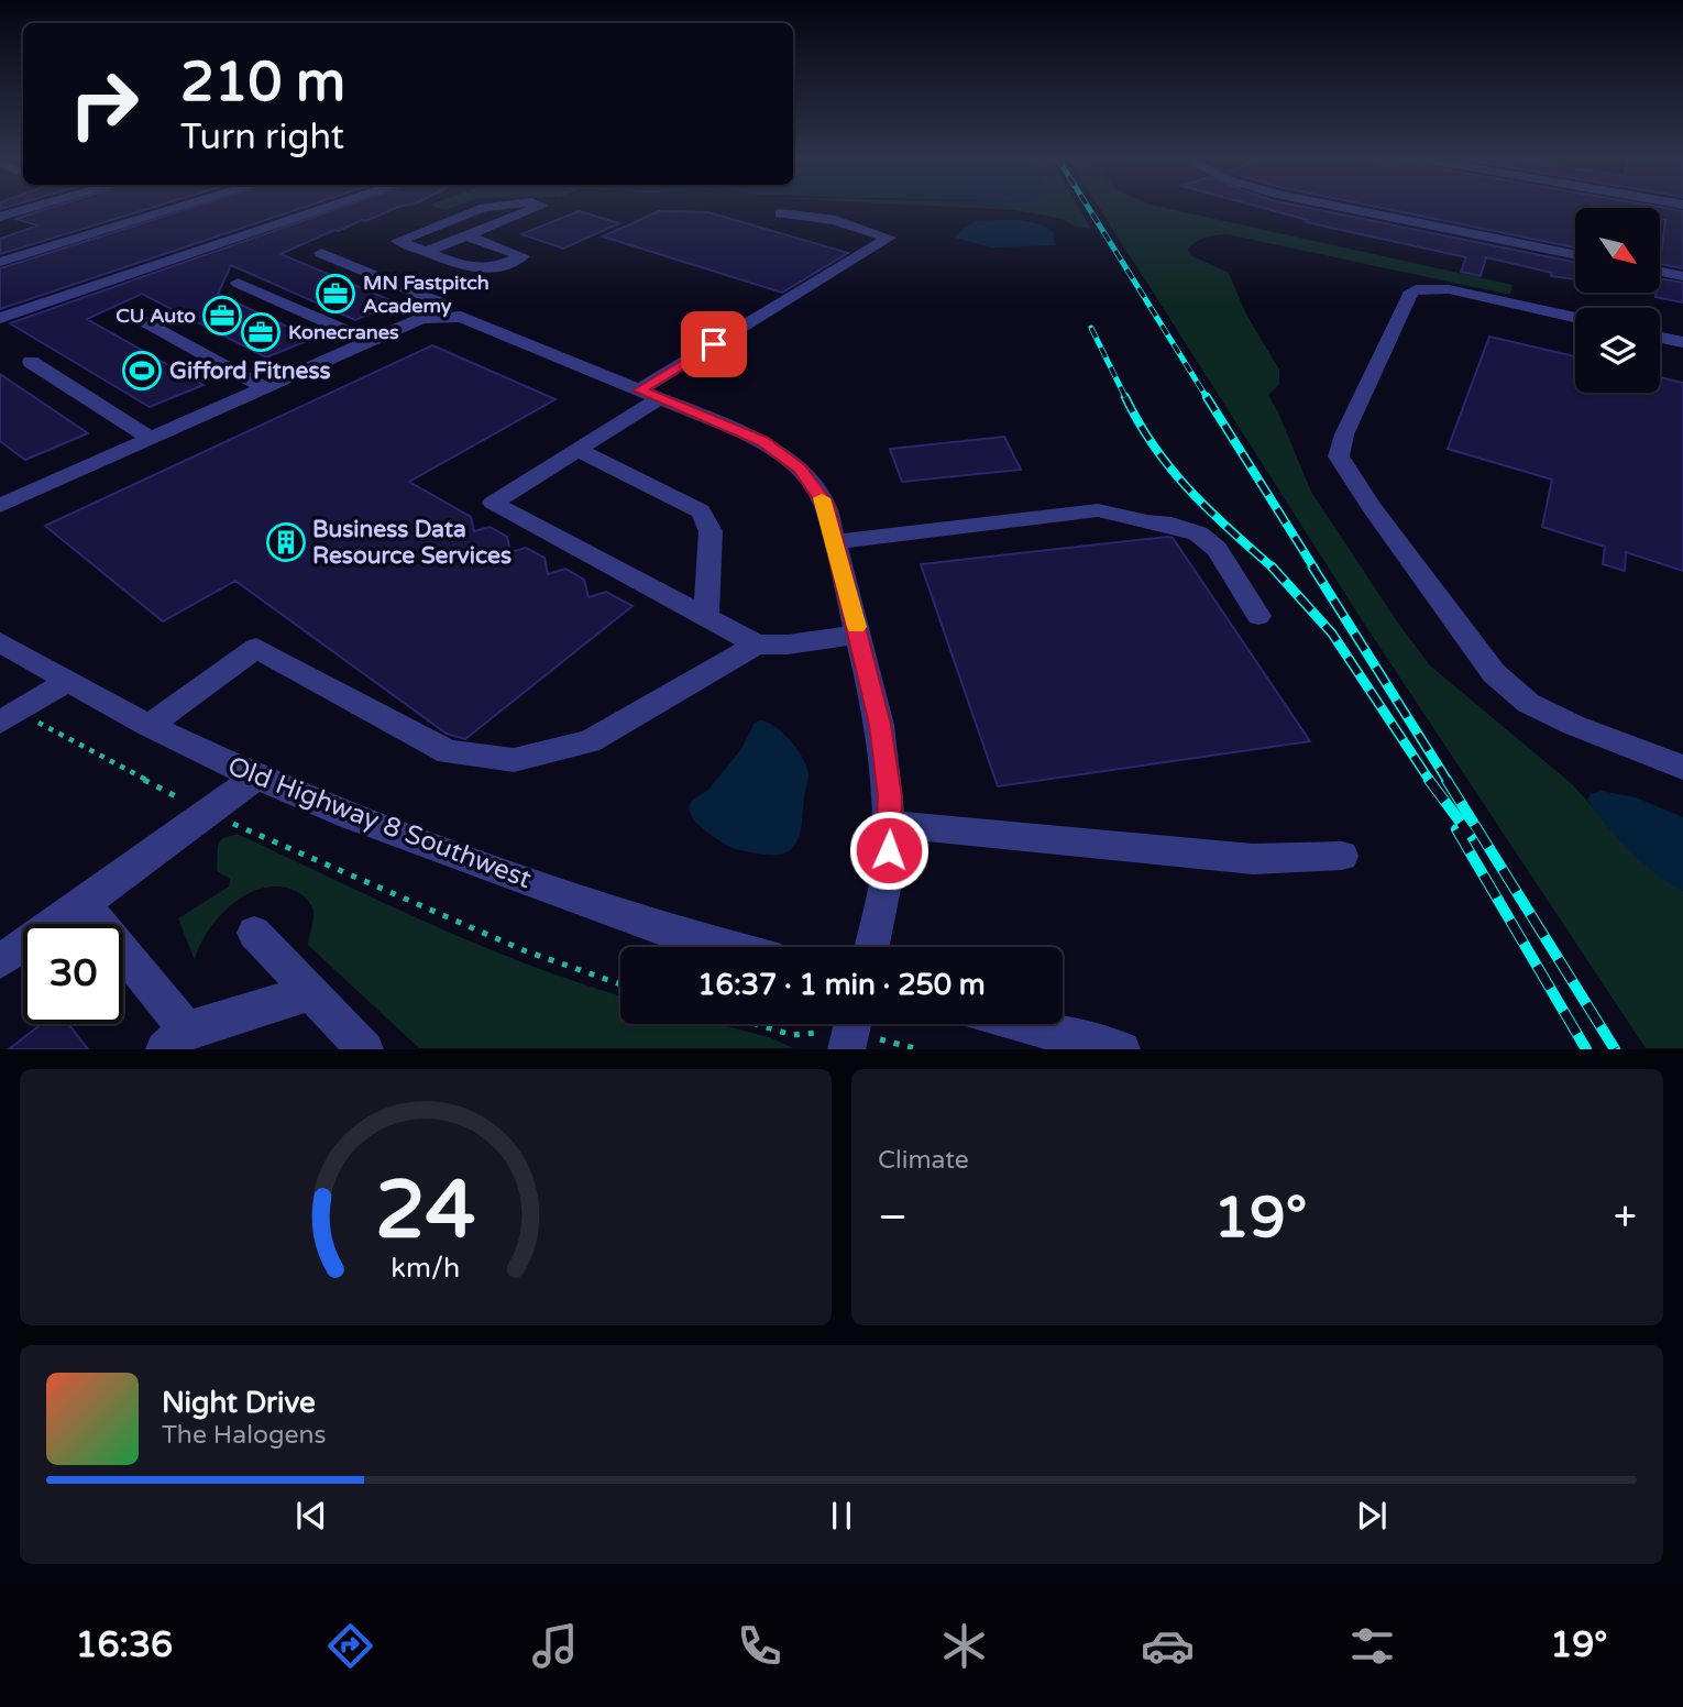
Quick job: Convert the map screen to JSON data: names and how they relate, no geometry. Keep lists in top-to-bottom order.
{
  "streets": {
    "street": ["Old Highway 8 Southwest"]
  },
  "places": {
    "office": ["MN Fastpitch Academy", "CU Auto", "Konecranes"],
    "sports": ["Gifford Fitness"],
    "building": ["Business Data Resource Services"]
  },
  "north": "bottom right",
  "page": {
    "turn": ["210 m", "Turn right"],
    "limit": "30",
    "trip": "16:37 · 1 min · 250 m",
    "tile": "Climate",
    "heat": ["−", "19°", "+"],
    "song": ["Night Drive", "The Halogens"],
    "tabs": ["16:36", "19°"],
    "gauge": ["24", "km/h"]
  }
}
